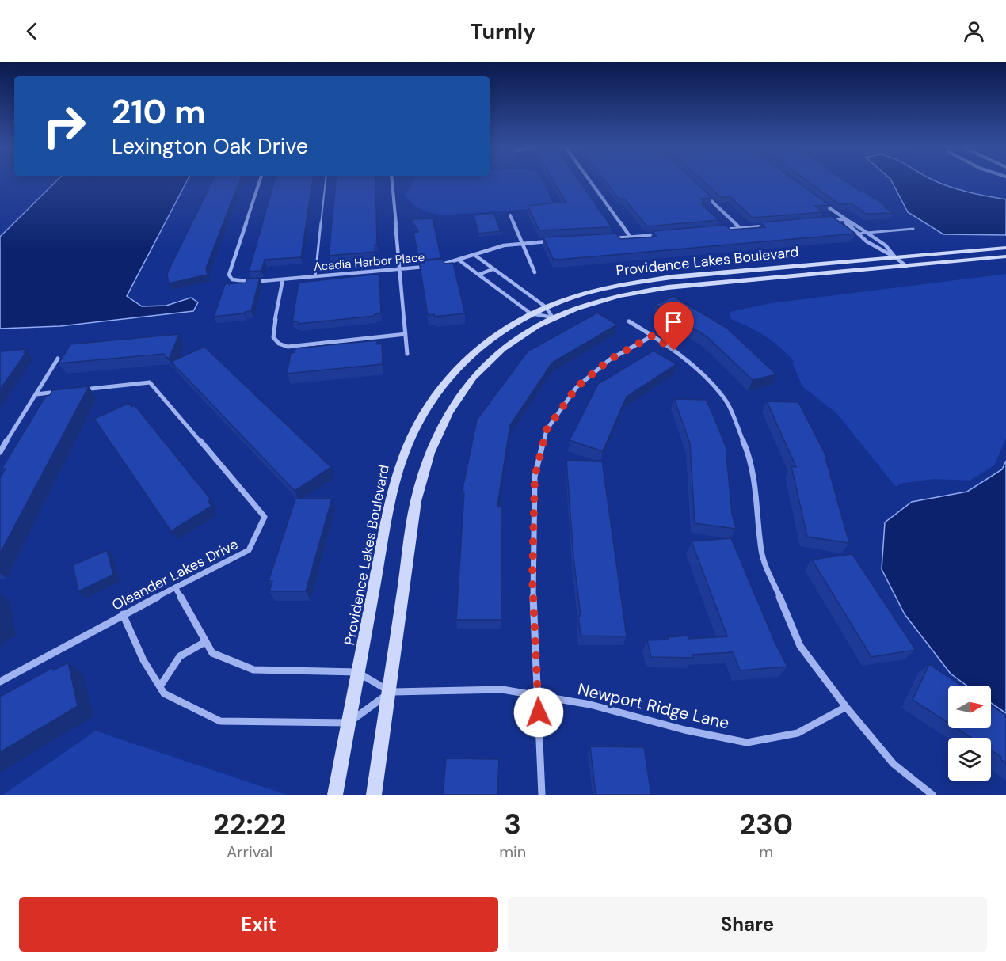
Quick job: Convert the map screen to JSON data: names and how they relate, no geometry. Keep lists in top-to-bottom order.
{
  "streets": {
    "street": [
      "Providence Lakes Boulevard",
      "Acadia Harbor Place",
      "Oleander Lakes Drive",
      "Newport Ridge Lane"
    ]
  },
  "crossings": [
    ["Providence Lakes Boulevard", "Newport Ridge Lane"]
  ],
  "north": "right",
  "page": {
    "header": "Turnly",
    "turn": ["210 m", "Lexington Oak Drive"],
    "eta": [
      "22:22",
      "Arrival",
      "3",
      "min",
      "230",
      "m"
    ],
    "buttons": ["Exit", "Share"]
  }
}
